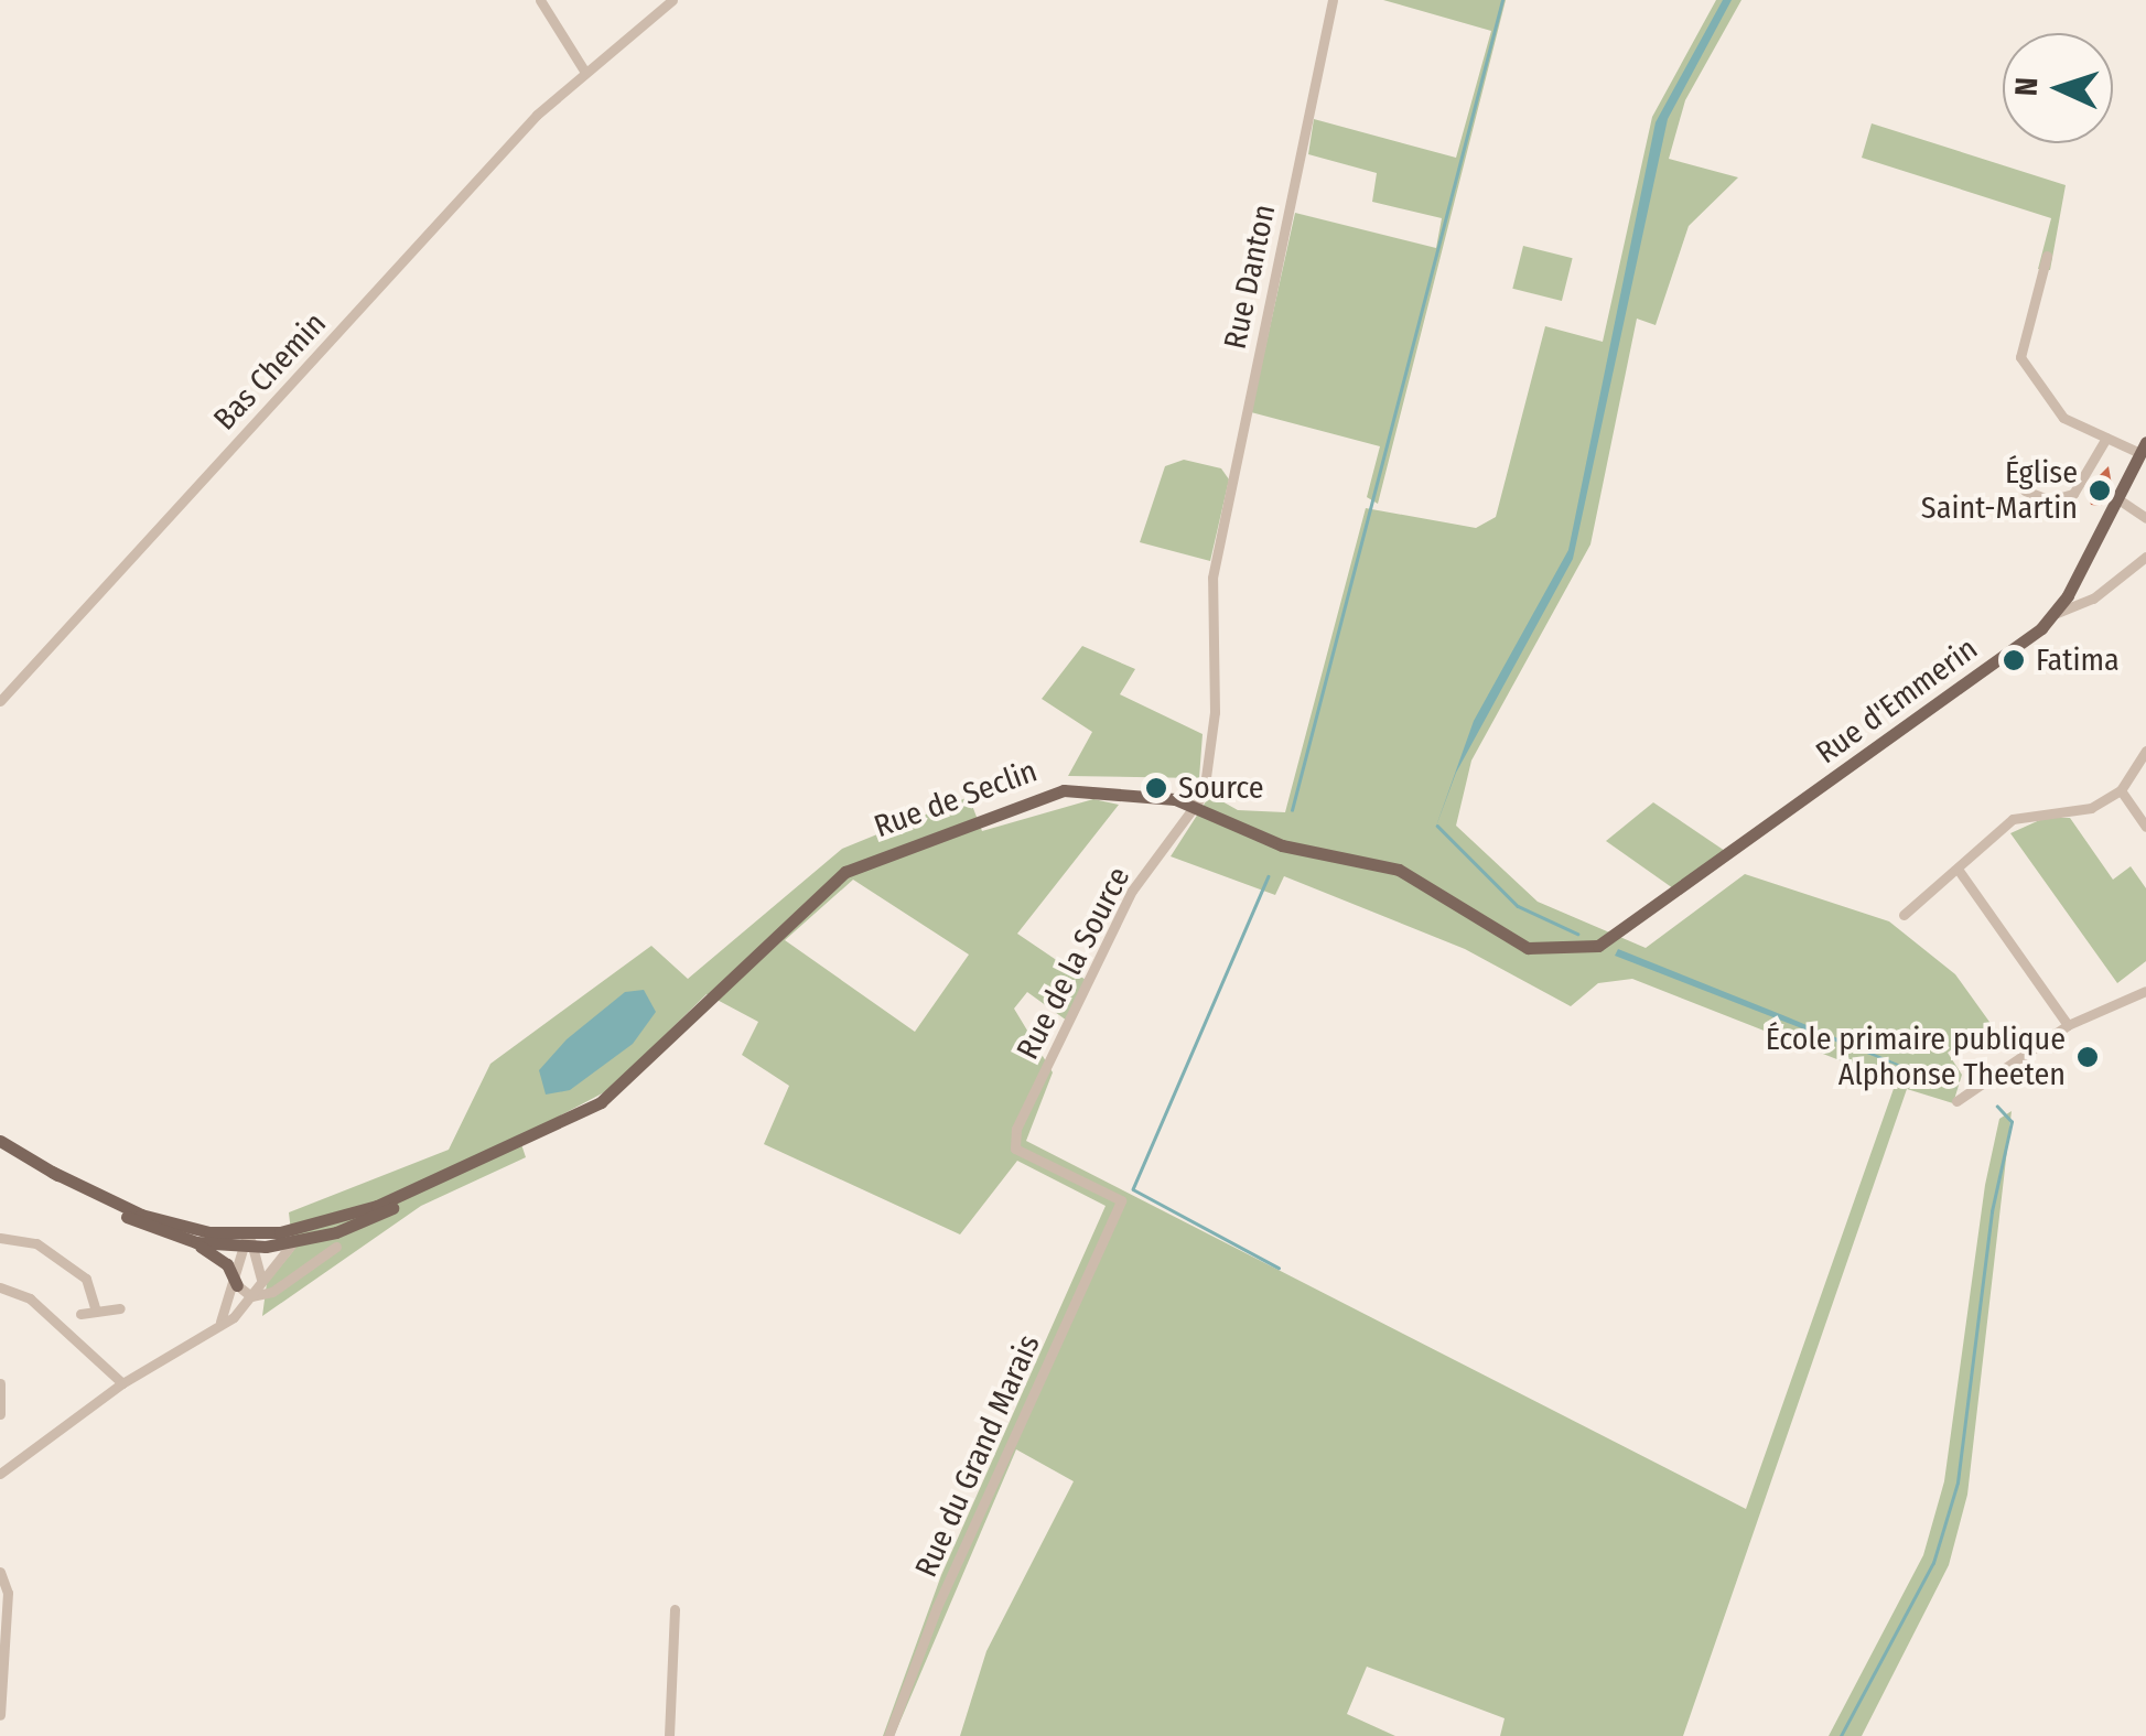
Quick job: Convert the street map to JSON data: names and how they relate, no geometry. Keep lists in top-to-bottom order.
{
  "streets": {
    "main road": ["Rue d'Emmerin", "Rue de Seclin"],
    "street": [
      "Rue Danton",
      "Bas Chemin",
      "Rue de la Source",
      "Rue du Grand Marais"
    ]
  },
  "crossings": [
    ["Rue Danton", "Rue de la Source"],
    ["Rue d'Emmerin", "Rue de Seclin"],
    ["Rue de Seclin", "Rue de la Source"],
    ["Rue de la Source", "Rue du Grand Marais"]
  ],
  "places": [
    "Église Saint-Martin",
    "Fatima",
    "Source",
    "École primaire publique Alphonse Theeten"
  ],
  "north": "left"
}
